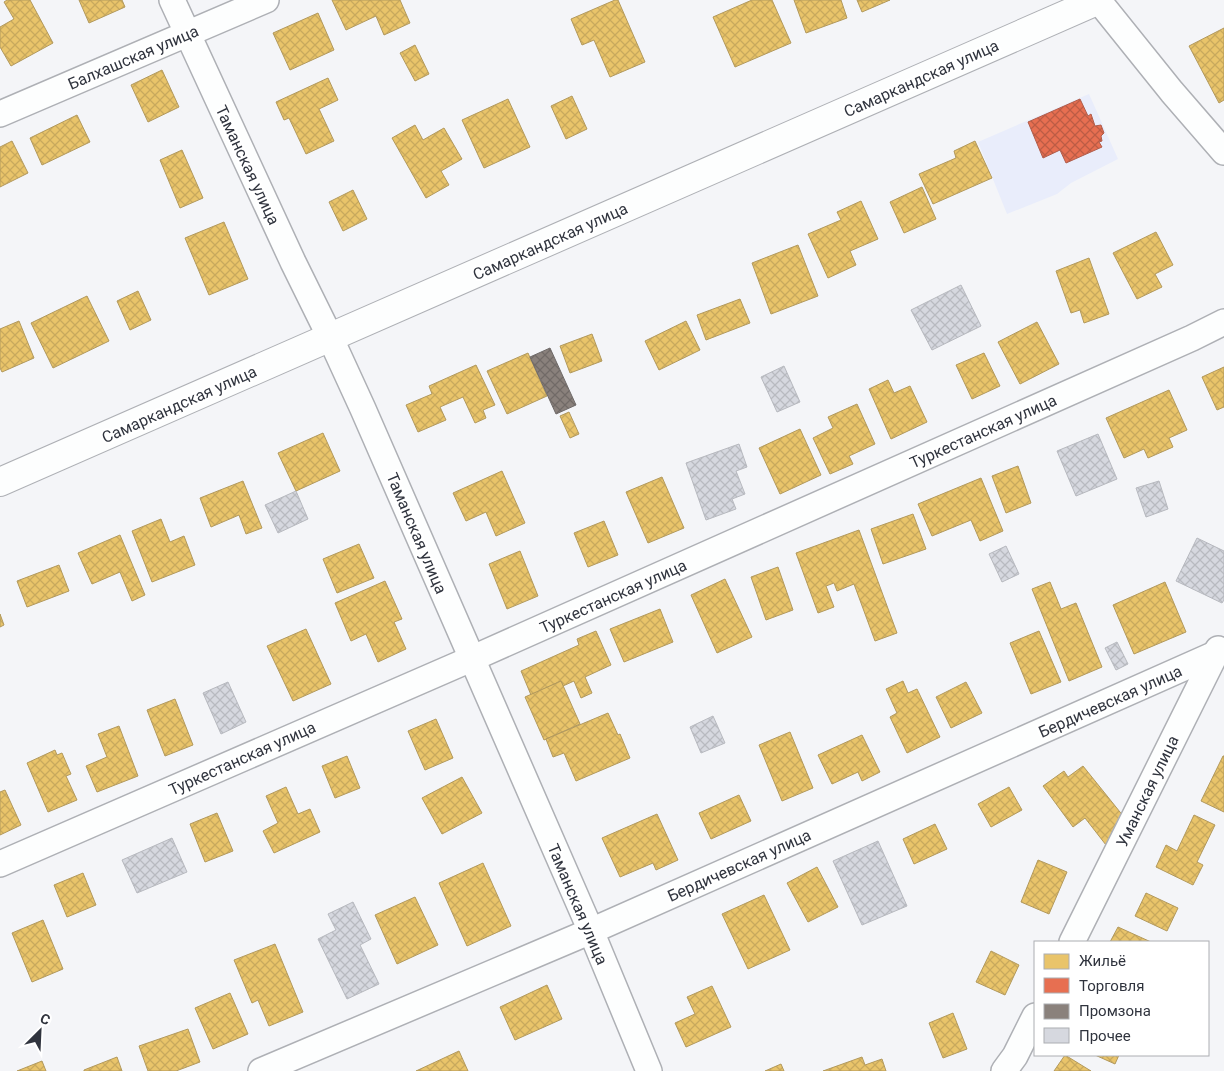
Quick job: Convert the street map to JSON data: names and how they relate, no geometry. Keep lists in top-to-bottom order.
{
  "streets": {
    "street": [
      "Балхашская улица",
      "Самаркандская улица",
      "Таманская улица",
      "Туркестанская улица",
      "Бердичевская улица",
      "Уманская улица"
    ]
  },
  "crossings": [
    ["Балхашская улица", "Таманская улица"],
    ["Самаркандская улица", "Таманская улица"],
    ["Таманская улица", "Туркестанская улица"],
    ["Таманская улица", "Бердичевская улица"],
    ["Бердичевская улица", "Уманская улица"]
  ],
  "legend": [
    "Жильё",
    "Торговля",
    "Промзона",
    "Прочее"
  ],
  "north": "top right"
}
